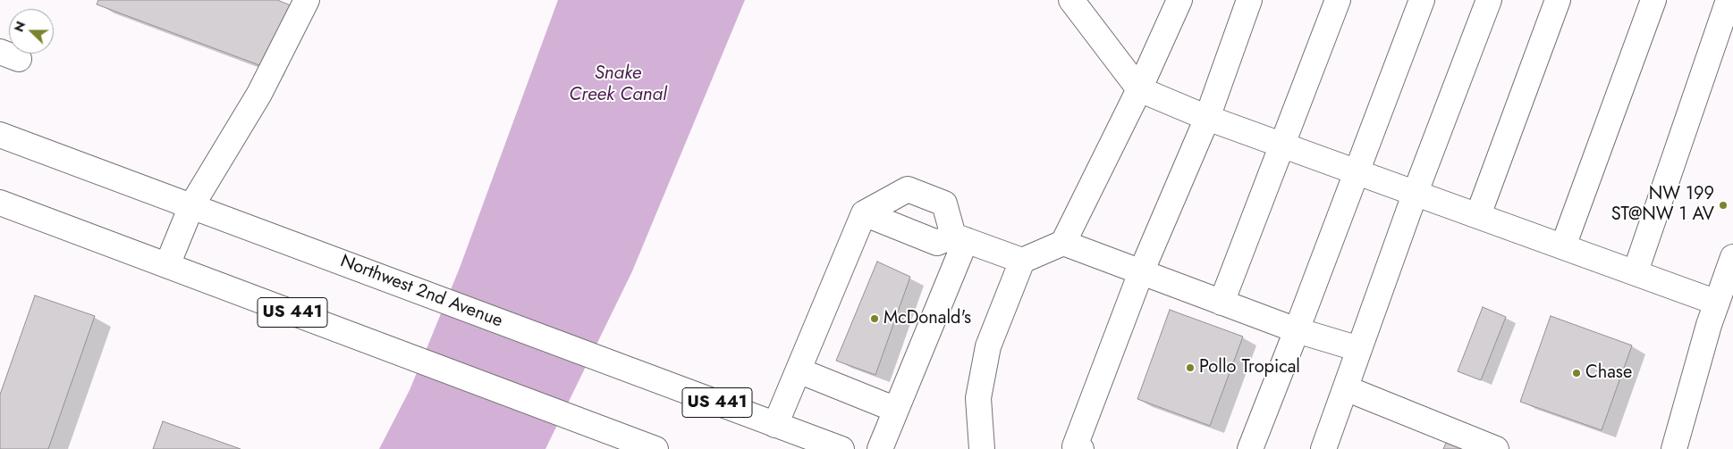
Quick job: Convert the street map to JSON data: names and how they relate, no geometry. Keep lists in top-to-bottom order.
{
  "streets": {
    "main road": ["Northwest 2nd Avenue", "US 441"]
  },
  "water": ["Snake Creek Canal"],
  "places": [
    "NW 199 ST@NW 1 AV",
    "McDonald's",
    "Pollo Tropical",
    "Chase"
  ],
  "north": "left"
}
